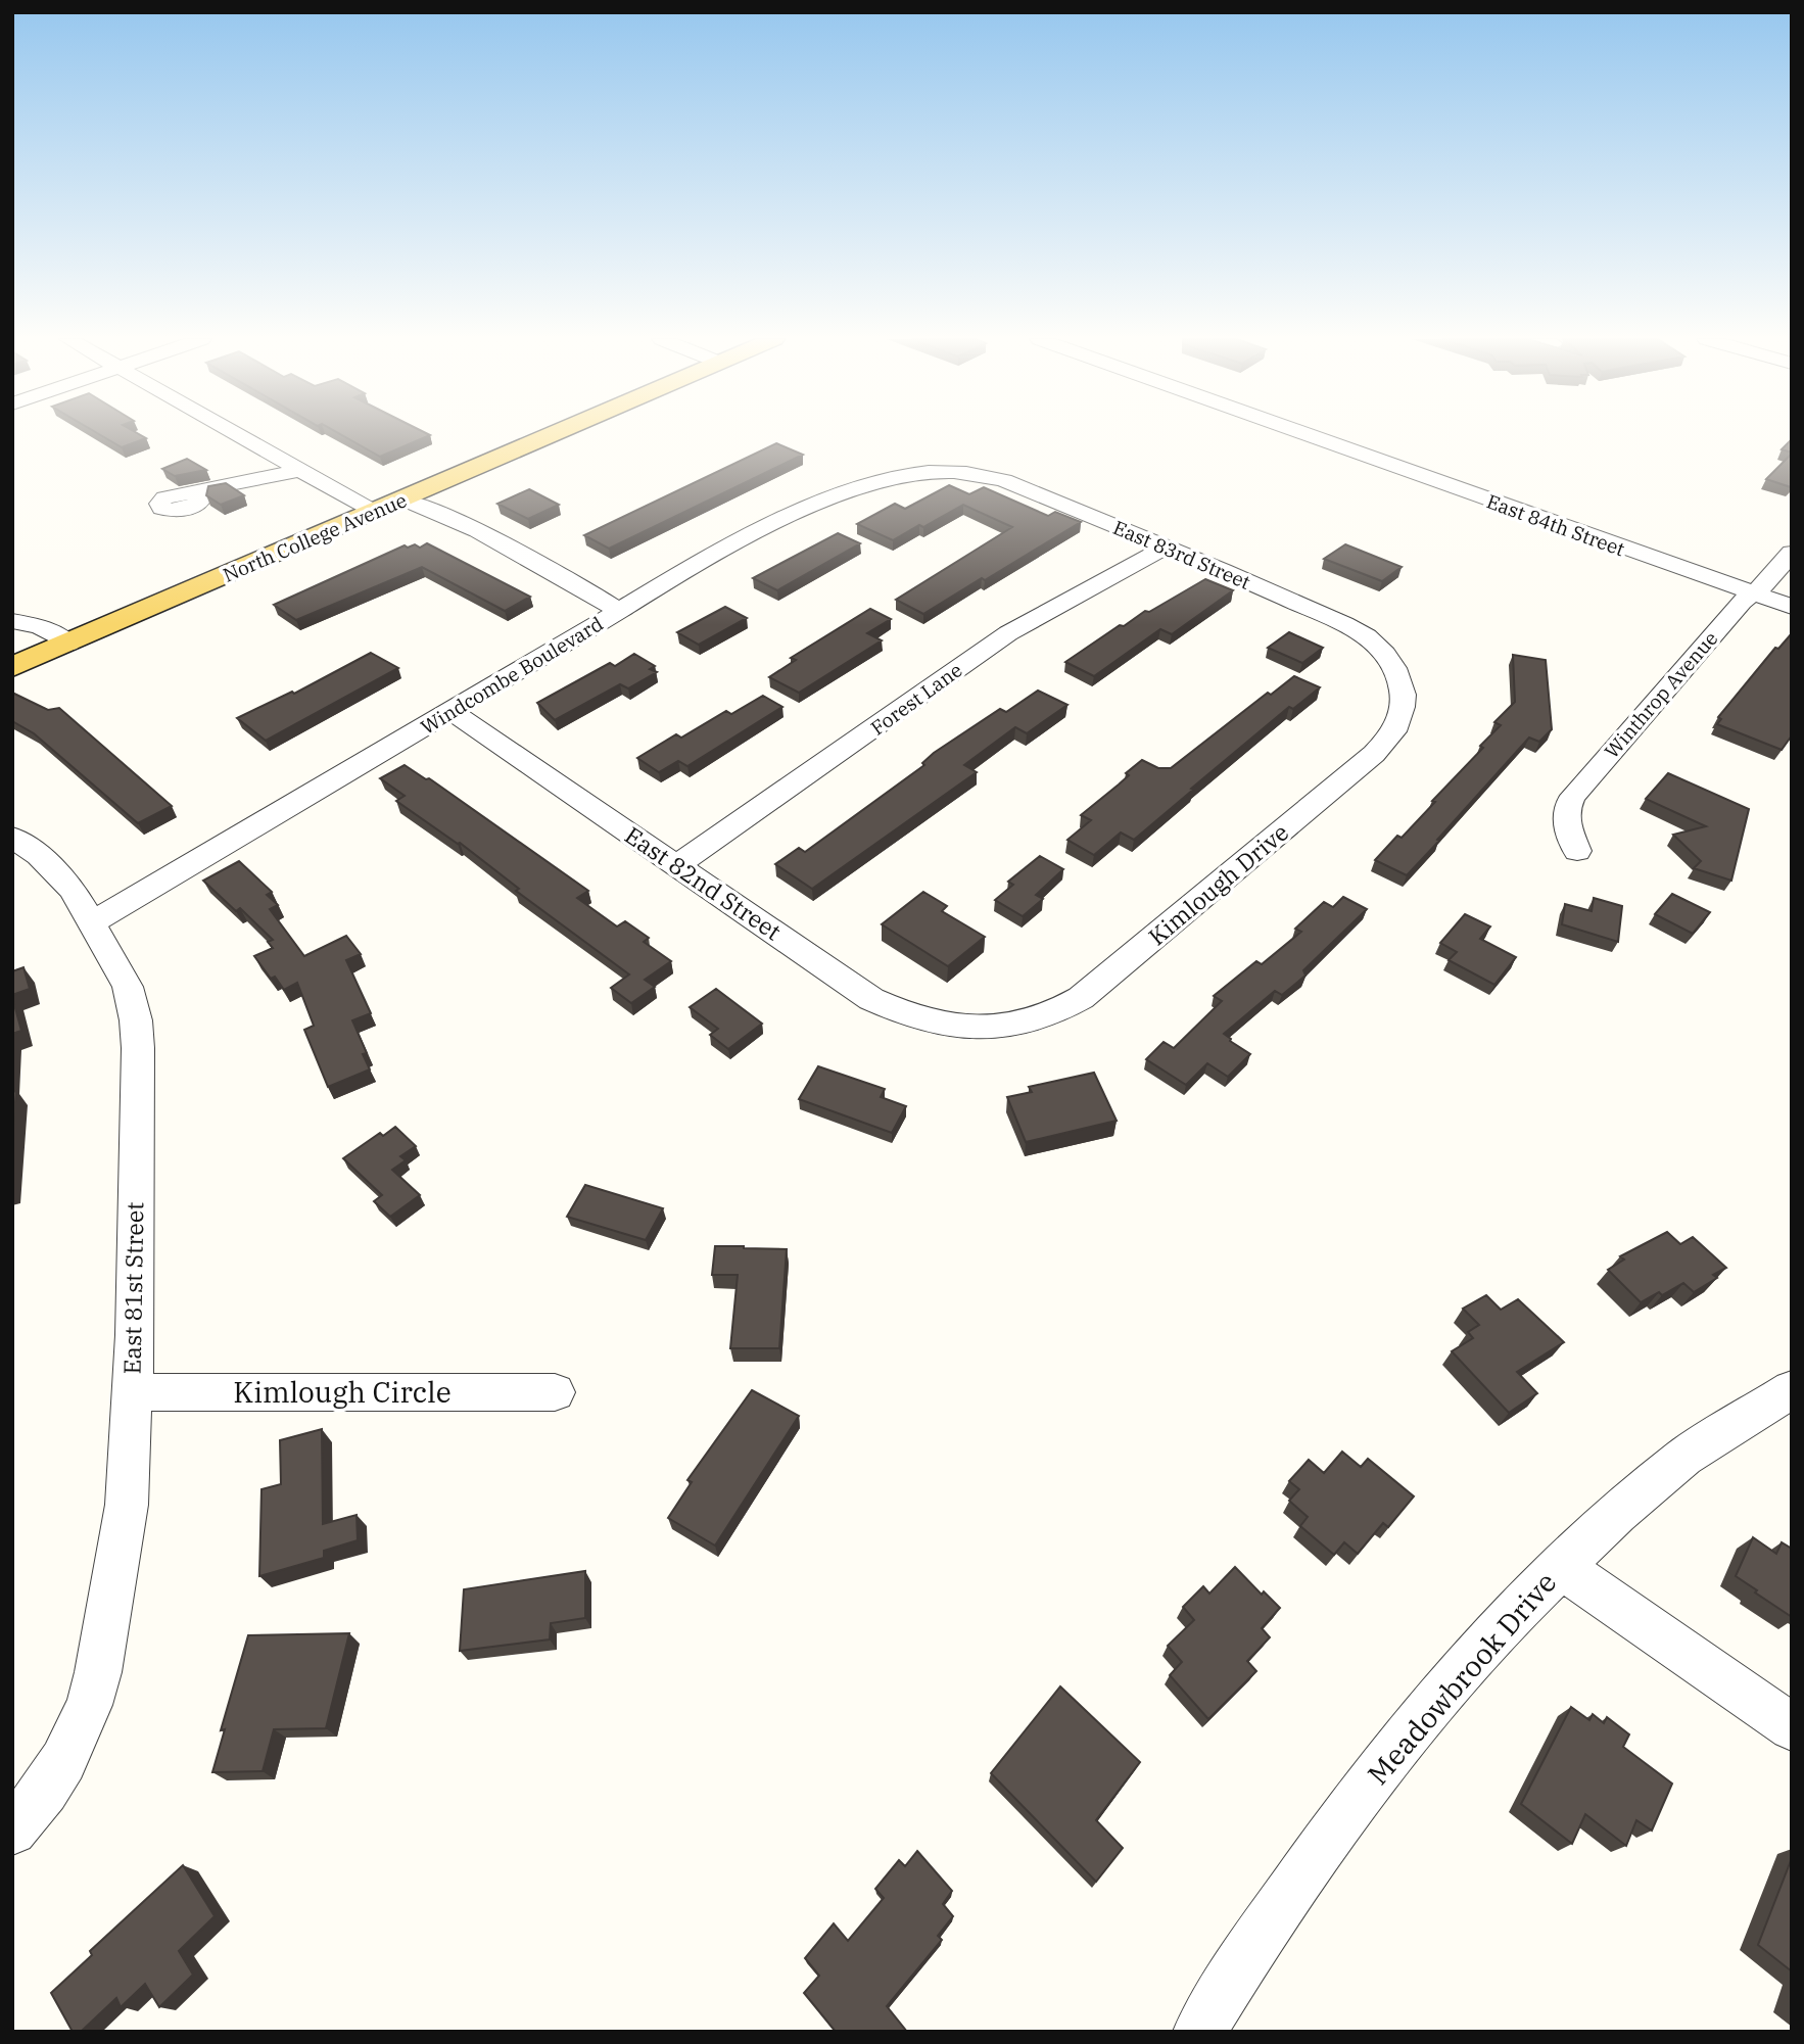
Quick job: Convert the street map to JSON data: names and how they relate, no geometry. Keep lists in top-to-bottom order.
{
  "streets": {
    "main road": ["North College Avenue"],
    "street": [
      "East 84th Street",
      "East 83rd Street",
      "Windcombe Boulevard",
      "Winthrop Avenue",
      "Forest Lane",
      "East 82nd Street",
      "Kimlough Drive",
      "East 81st Street",
      "Kimlough Circle",
      "Meadowbrook Drive"
    ]
  },
  "crossings": [
    ["East 84th Street", "Winthrop Avenue"],
    ["East 83rd Street", "Windcombe Boulevard"],
    ["East 83rd Street", "Forest Lane"],
    ["East 83rd Street", "Kimlough Drive"],
    ["Windcombe Boulevard", "East 82nd Street"],
    ["Windcombe Boulevard", "East 81st Street"],
    ["Forest Lane", "East 82nd Street"],
    ["East 82nd Street", "Kimlough Drive"],
    ["East 81st Street", "Kimlough Circle"]
  ]
}
